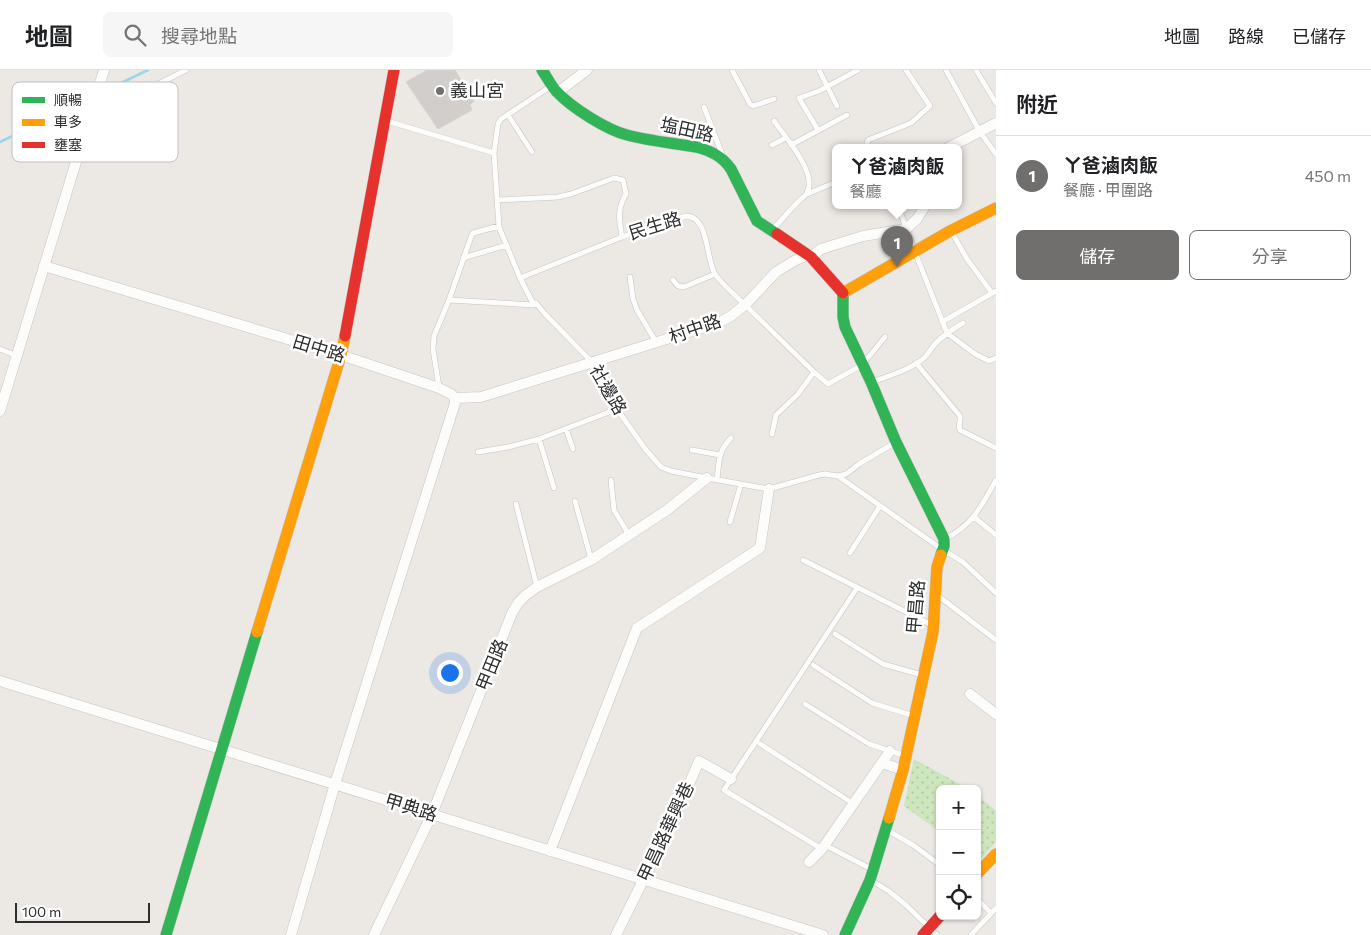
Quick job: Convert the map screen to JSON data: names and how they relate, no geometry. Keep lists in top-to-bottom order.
{
  "streets": {
    "street": [
      "塩田路",
      "村中路",
      "田中路",
      "甲昌路",
      "甲田路",
      "甲典路",
      "甲昌路華興巷"
    ],
    "lane": ["民生路", "社邊路"]
  },
  "crossings": [
    ["塩田路", "村中路"],
    ["塩田路", "社邊路"],
    ["民生路", "社邊路"],
    ["村中路", "社邊路"],
    ["社邊路", "甲田路"],
    ["甲昌路", "甲昌路華興巷"],
    ["甲田路", "甲典路"],
    ["甲典路", "甲昌路華興巷"]
  ],
  "places": ["義山宮"],
  "legend": ["順暢", "車多", "壅塞"],
  "scale_bar": "100 m",
  "page": {
    "header": "地圖",
    "search": "搜尋地點",
    "nav": ["地圖", "路線", "已儲存"],
    "heading": "附近",
    "list": [
      {
        "mark": "1",
        "name": "ㄚ爸滷肉飯",
        "note": "餐廳 · 甲圍路",
        "value": "450 m"
      }
    ],
    "popup": ["ㄚ爸滷肉飯", "餐廳"],
    "buttons": ["儲存", "分享"],
    "pins": "1",
    "map_buttons": ["+", "−"],
    "scale": "100 m"
  }
}
